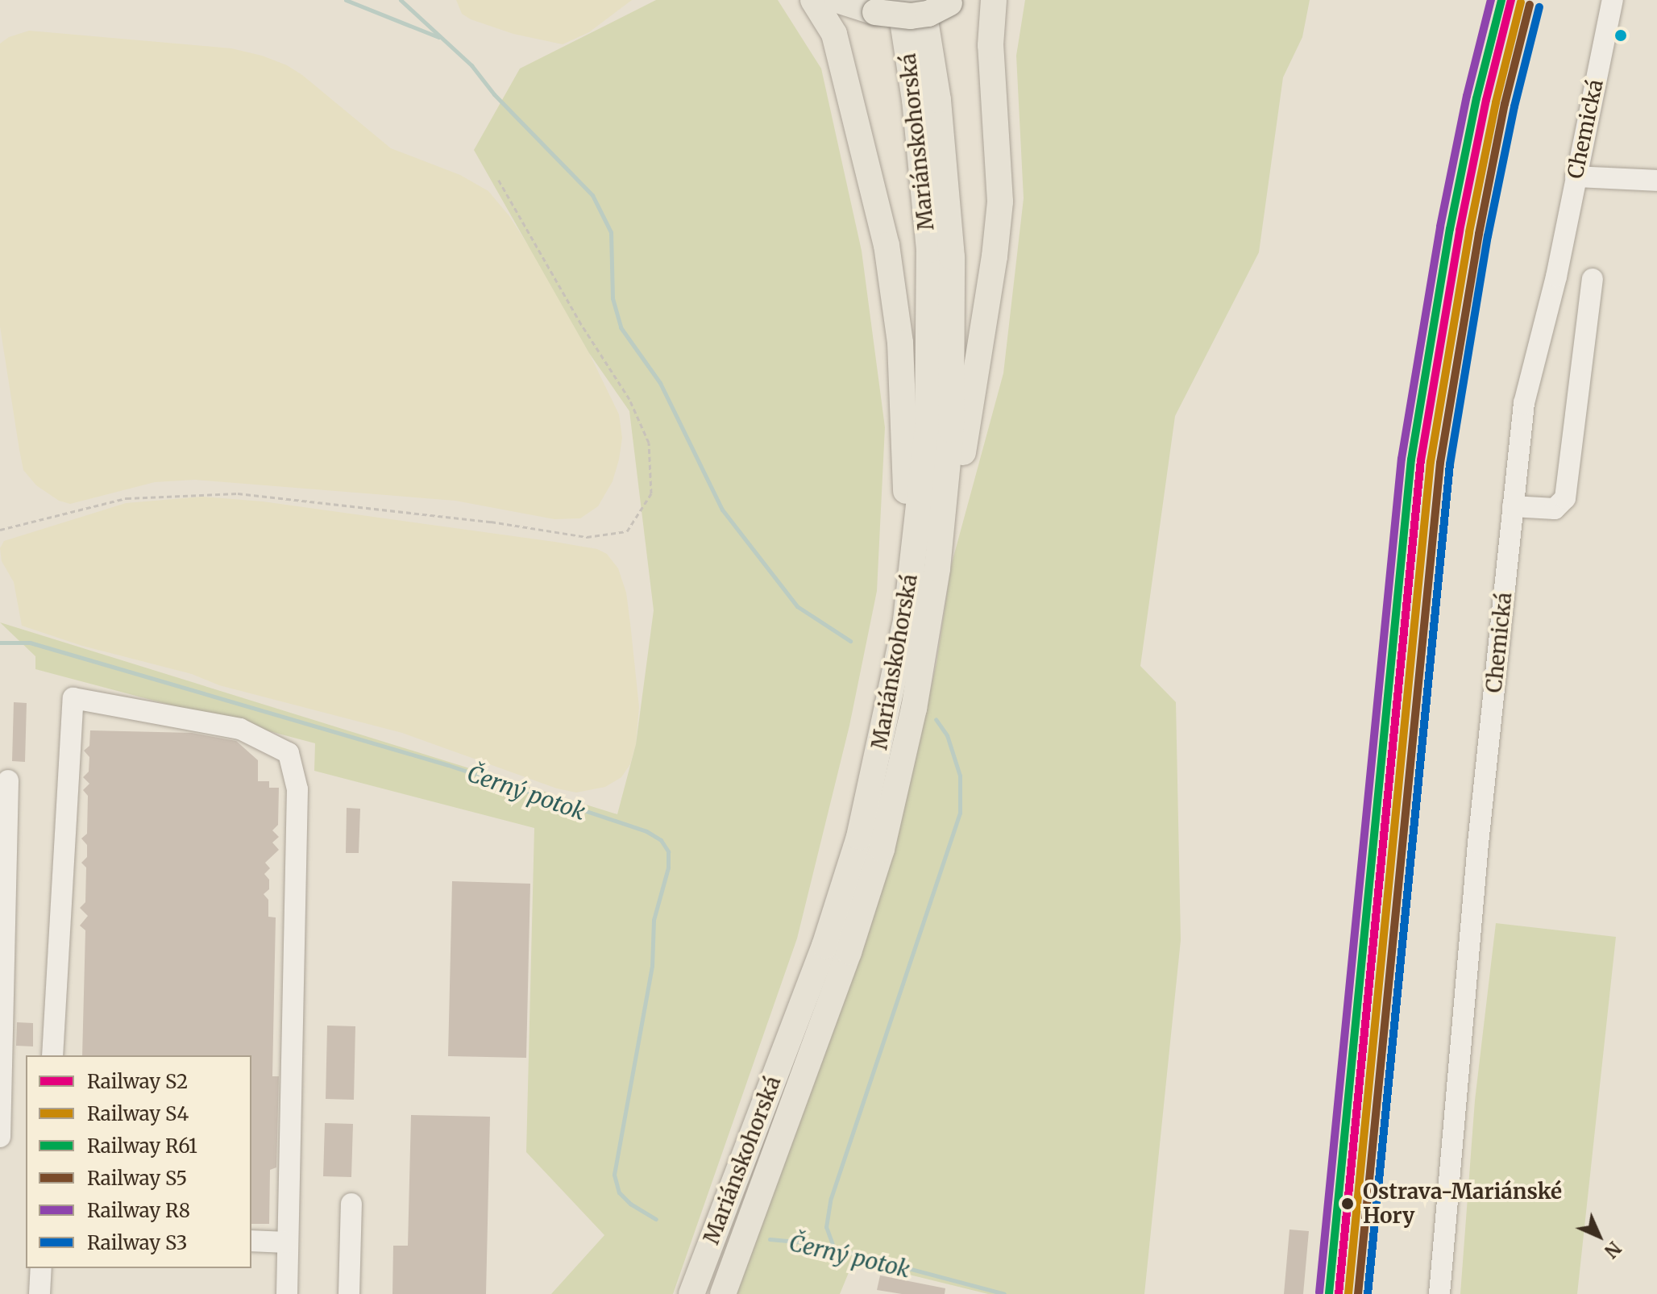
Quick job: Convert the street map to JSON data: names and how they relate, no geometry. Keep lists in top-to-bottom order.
{
  "streets": {
    "main road": ["Mariánskohorská"],
    "street": ["Chemická"]
  },
  "water": ["Černý potok"],
  "places": ["Ostrava-Mariánské Hory"],
  "lines": [
    "rail line S2",
    "rail line R61",
    "rail line R8",
    "rail line S4",
    "rail line S5",
    "rail line S3"
  ],
  "legend": [
    "Railway S2",
    "Railway S4",
    "Railway R61",
    "Railway S5",
    "Railway R8",
    "Railway S3"
  ],
  "north": "bottom right"
}
